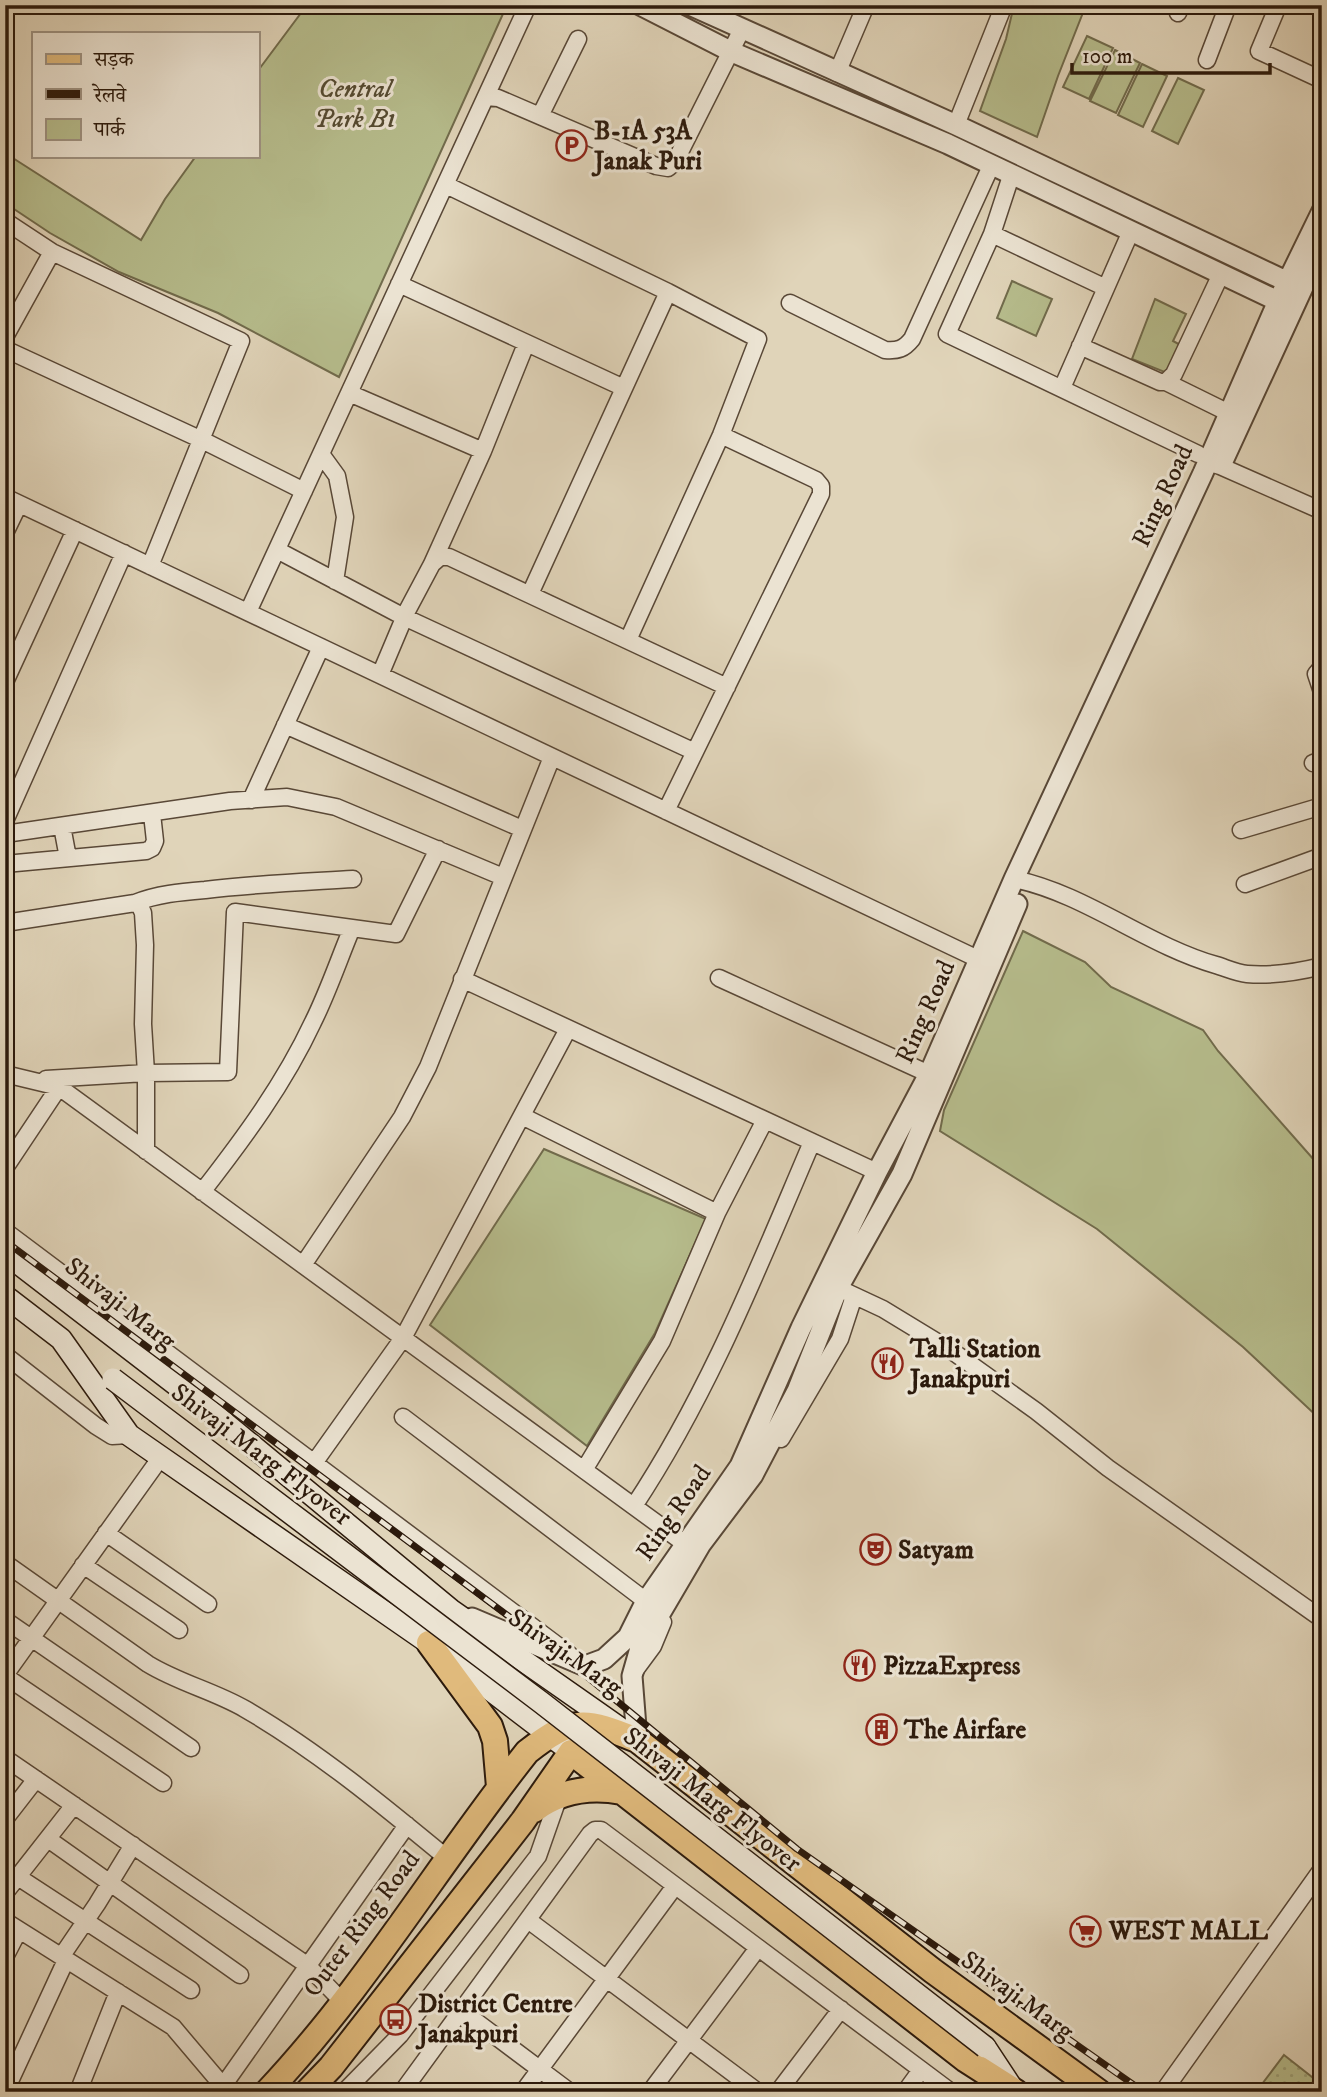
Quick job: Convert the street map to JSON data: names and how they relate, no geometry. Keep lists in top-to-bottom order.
{
  "streets": {
    "main road": ["Shivaji Marg", "Shivaji Marg Flyover", "Outer Ring Road"],
    "street": ["Ring Road"]
  },
  "crossings": [
    ["Ring Road", "Shivaji Marg"]
  ],
  "parks": ["Central Park B1"],
  "places": {
    "parking": ["B-1A 53A Janak Puri"],
    "restaurant": ["Talli Station Janakpuri", "PizzaExpress"],
    "theatre": ["Satyam"],
    "building": ["The Airfare"],
    "supermarket": ["WEST MALL"],
    "bus stop": ["District Centre Janakpuri"]
  },
  "legend": ["सड़क", "रेलवे", "पार्क"],
  "scale_bar": "100 m"
}
